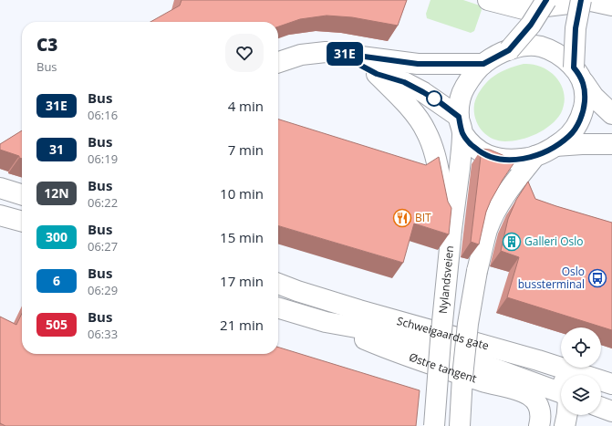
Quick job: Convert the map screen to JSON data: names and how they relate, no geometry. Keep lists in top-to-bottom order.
{
  "streets": {
    "main road": ["Nylandsveien", "Schweigaards gate", "Østre tangent"]
  },
  "crossings": [
    ["Schweigaards gate", "Østre tangent"]
  ],
  "places": {
    "restaurant": ["BIT"],
    "building": ["Galleri Oslo"],
    "bus stop": ["Oslo bussterminal"]
  },
  "lines": ["bus line 31E"],
  "page": {
    "on_map": "31E",
    "heading": ["C3", "Bus"],
    "list": [
      {
        "mark": "31E",
        "name": "Bus",
        "note": "06:16",
        "value": "4 min"
      },
      {
        "mark": "31",
        "name": "Bus",
        "note": "06:19",
        "value": "7 min"
      },
      {
        "mark": "12N",
        "name": "Bus",
        "note": "06:22",
        "value": "10 min"
      },
      {
        "mark": "300",
        "name": "Bus",
        "note": "06:27",
        "value": "15 min"
      },
      {
        "mark": "6",
        "name": "Bus",
        "note": "06:29",
        "value": "17 min"
      },
      {
        "mark": "505",
        "name": "Bus",
        "note": "06:33",
        "value": "21 min"
      }
    ]
  }
}
